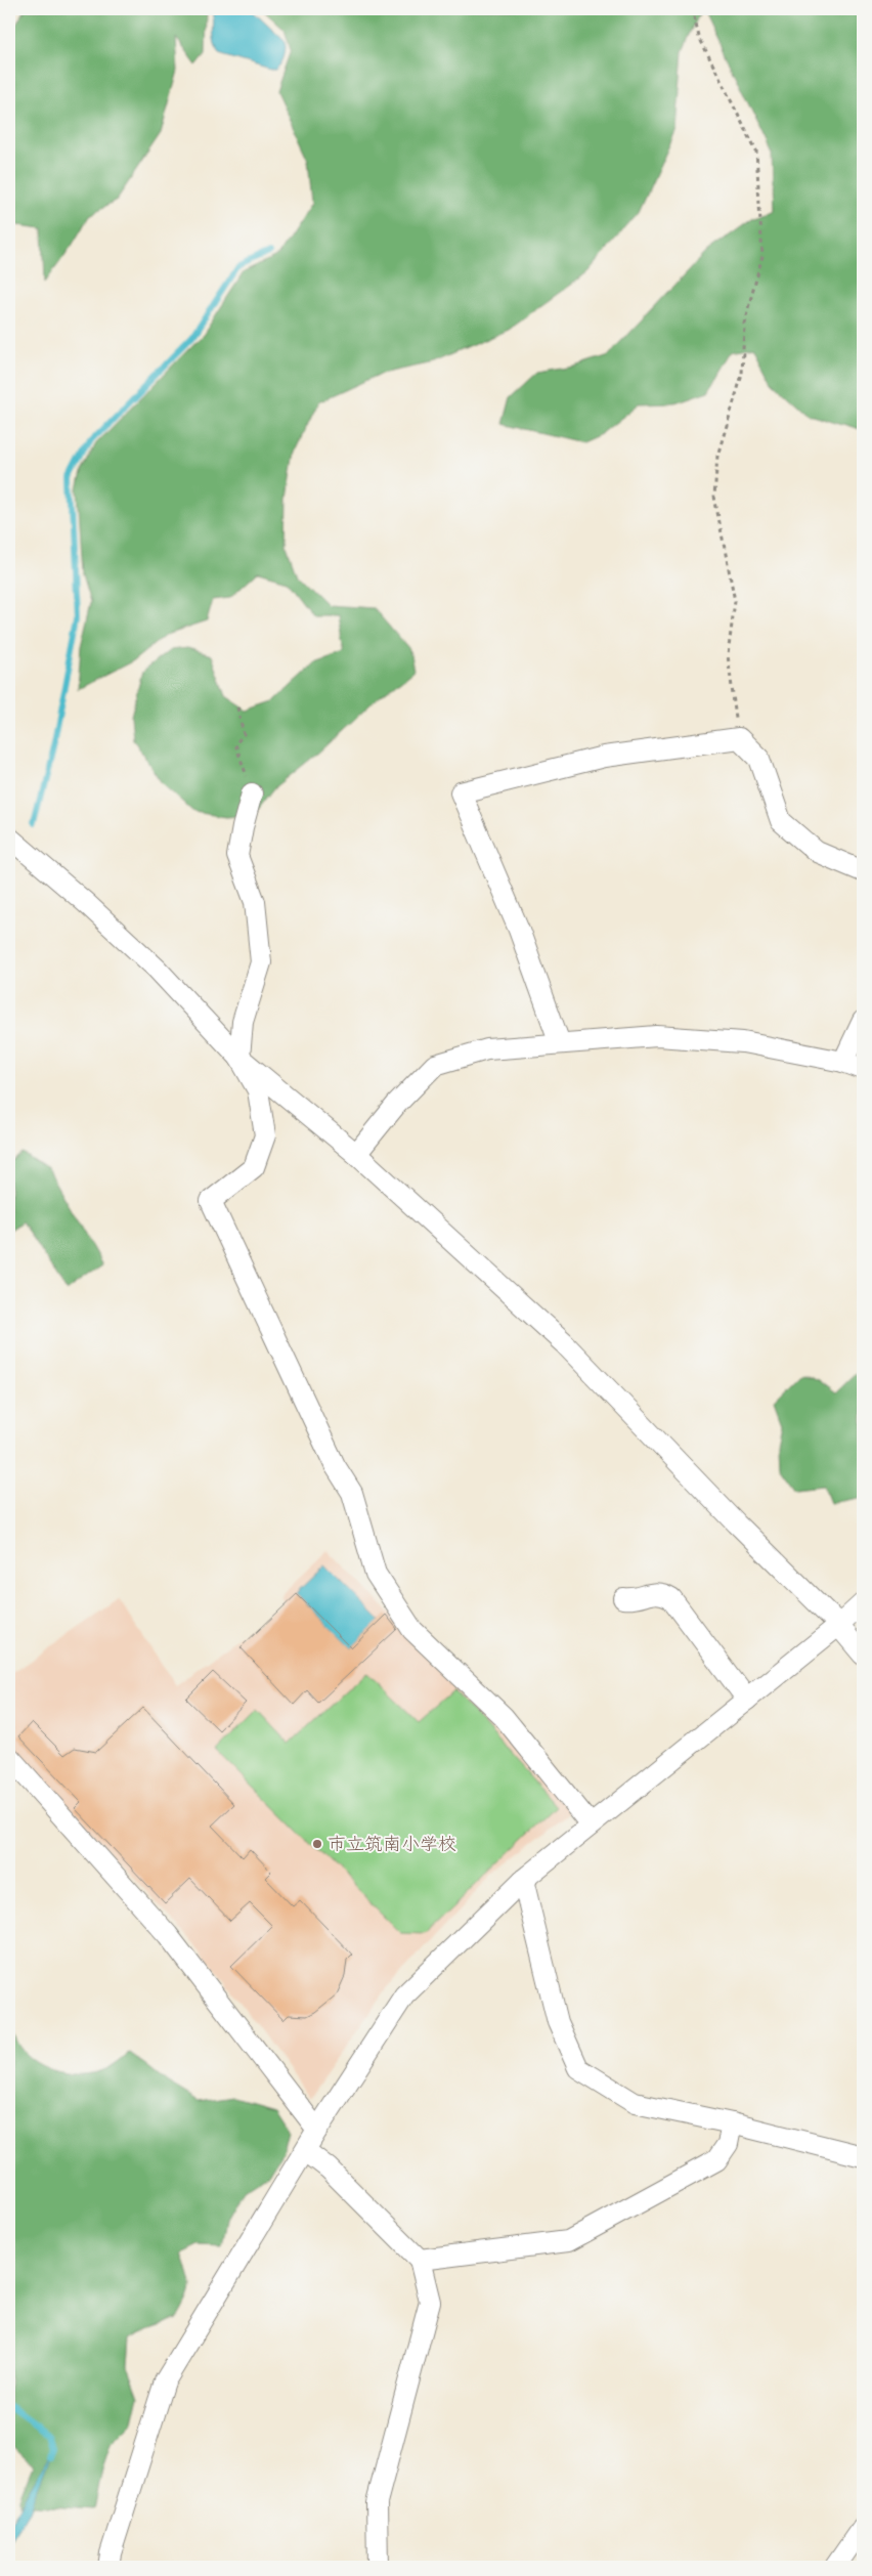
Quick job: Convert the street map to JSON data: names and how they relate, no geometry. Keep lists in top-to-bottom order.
{
  "places": ["市立筑南小学校"]
}
